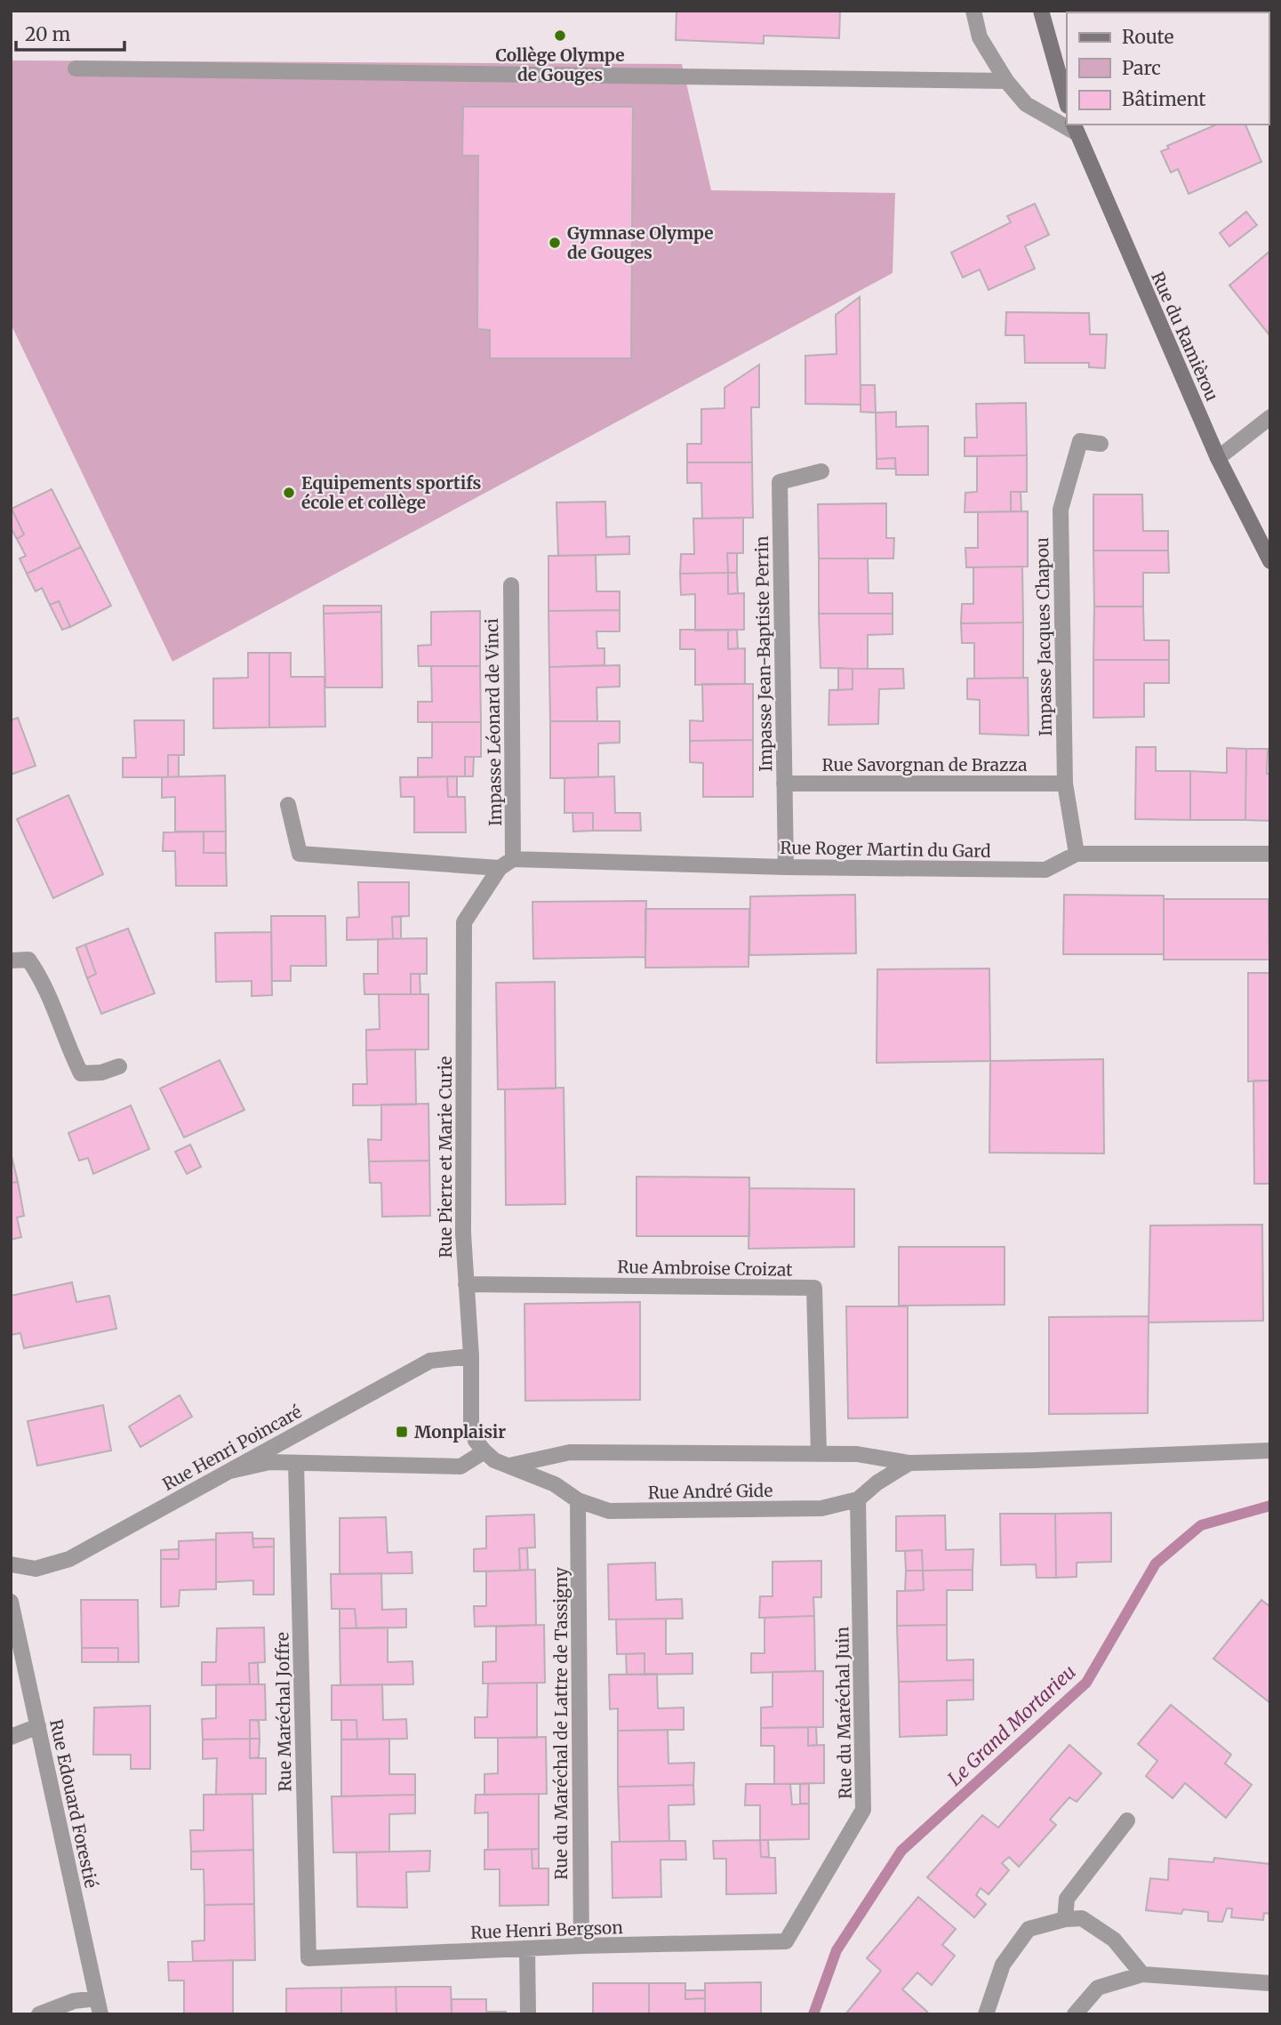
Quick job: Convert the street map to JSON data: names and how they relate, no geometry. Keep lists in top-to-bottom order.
{
  "streets": {
    "street": [
      "Rue du Ramièrou",
      "Impasse Jacques Chapou",
      "Impasse Jean-Baptiste Perrin",
      "Impasse Léonard de Vinci",
      "Rue Savorgnan de Brazza",
      "Rue Roger Martin du Gard",
      "Rue Pierre et Marie Curie",
      "Rue Ambroise Croizat",
      "Rue Henri Poincaré",
      "Rue André Gide",
      "Rue Maréchal Joffre",
      "Rue du Maréchal Juin",
      "Rue du Maréchal de Lattre de Tassigny",
      "Rue Edouard Forestié",
      "Rue Henri Bergson"
    ]
  },
  "crossings": [
    ["Impasse Jacques Chapou", "Rue Savorgnan de Brazza"],
    ["Impasse Jacques Chapou", "Rue Roger Martin du Gard"],
    ["Impasse Jean-Baptiste Perrin", "Rue Savorgnan de Brazza"],
    ["Impasse Jean-Baptiste Perrin", "Rue Roger Martin du Gard"],
    ["Impasse Léonard de Vinci", "Rue Roger Martin du Gard"],
    ["Rue Pierre et Marie Curie", "Rue Ambroise Croizat"],
    ["Rue Pierre et Marie Curie", "Rue Henri Poincaré"],
    ["Rue Pierre et Marie Curie", "Rue André Gide"],
    ["Rue Ambroise Croizat", "Rue André Gide"],
    ["Rue André Gide", "Rue du Maréchal Juin"],
    ["Rue André Gide", "Rue du Maréchal de Lattre de Tassigny"],
    ["Rue Maréchal Joffre", "Rue Henri Bergson"],
    ["Rue du Maréchal Juin", "Rue Henri Bergson"],
    ["Rue du Maréchal de Lattre de Tassigny", "Rue Henri Bergson"]
  ],
  "water": ["Le Grand Mortarieu"],
  "places": {
    "other": ["Collège Olympe de Gouges", "Gymnase Olympe de Gouges", "Equipements sportifs école et collège"],
    "transit": ["Monplaisir"]
  },
  "legend": ["Route", "Parc", "Bâtiment"],
  "scale_bar": "20 m"
}
